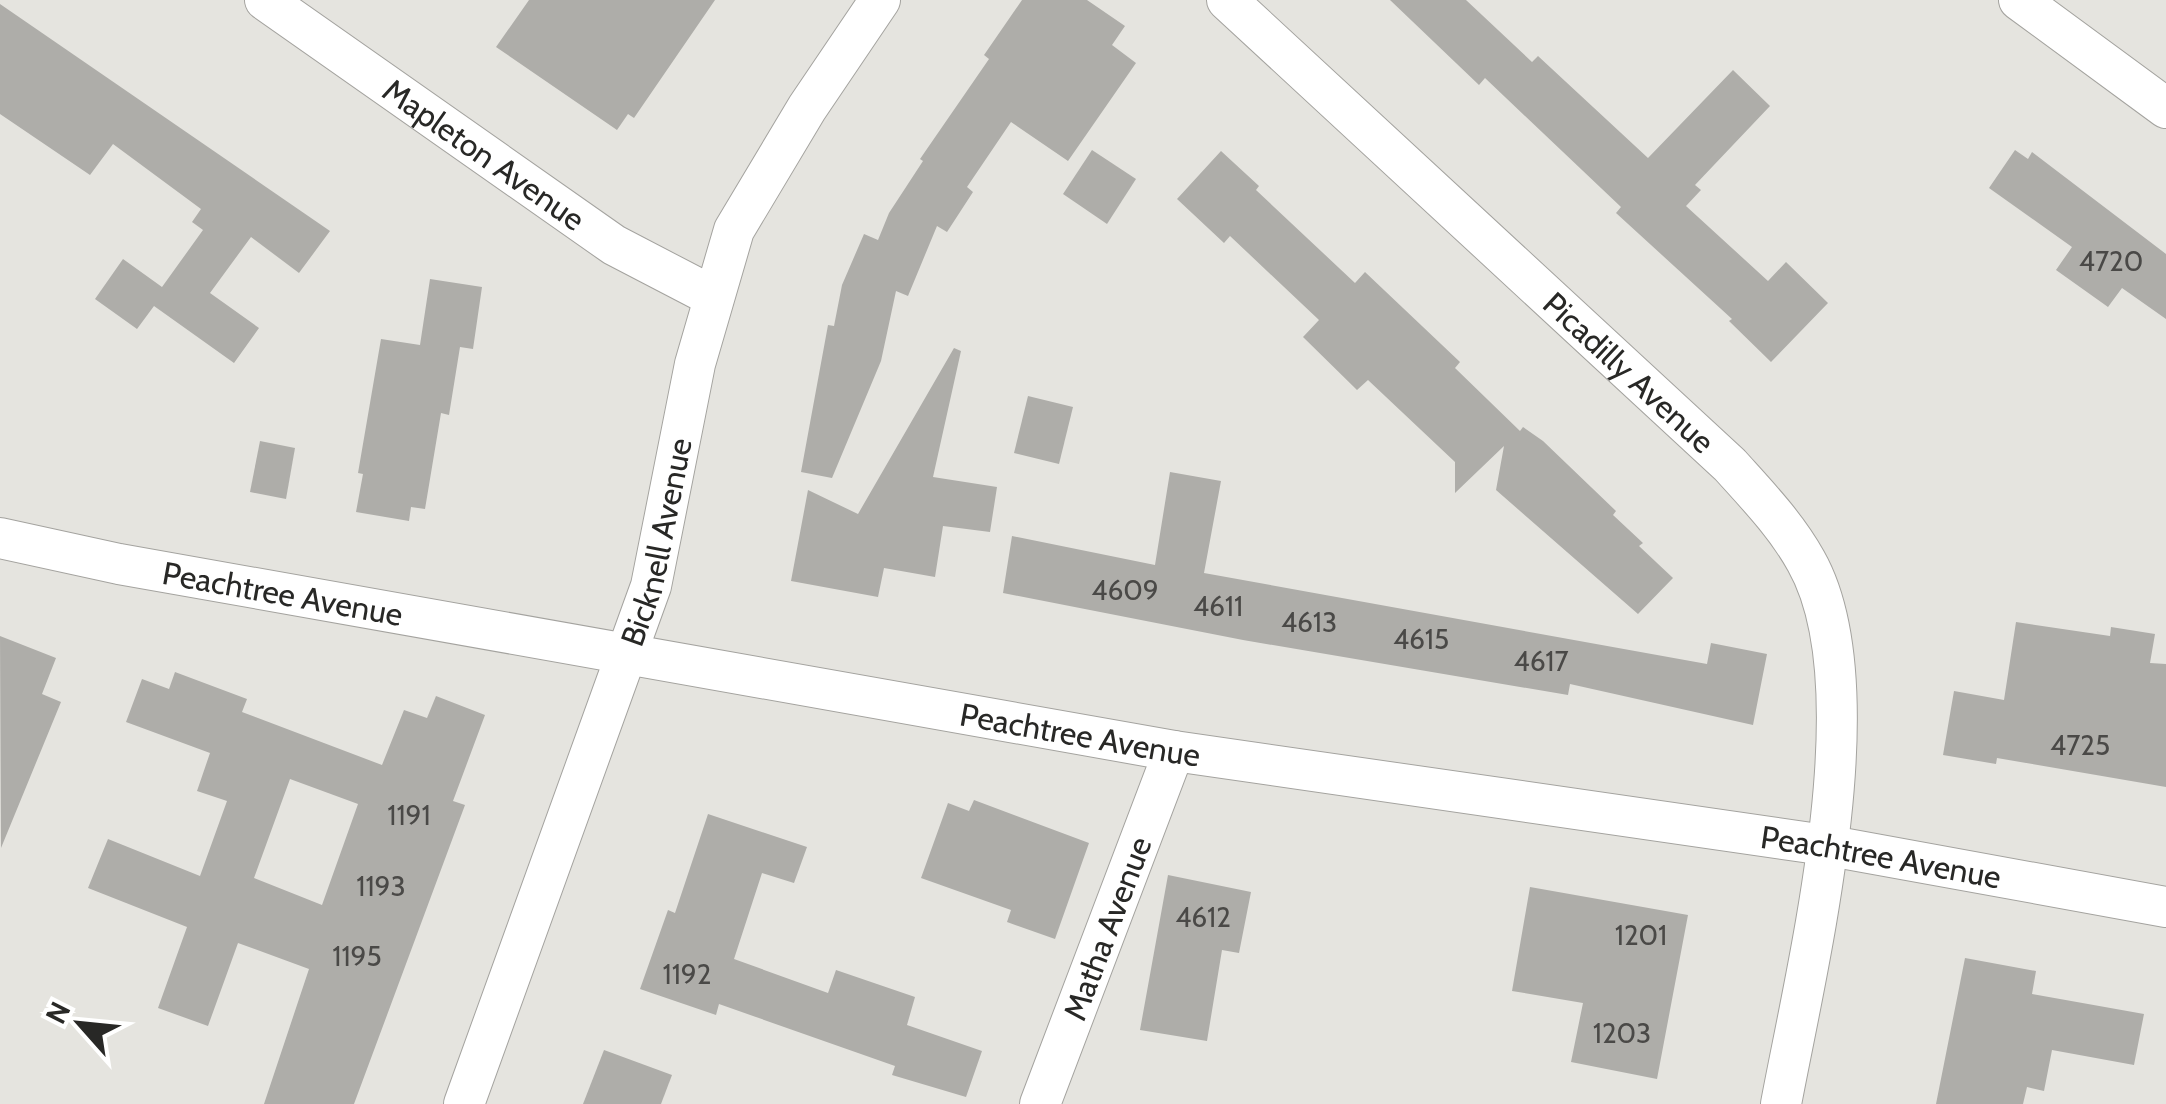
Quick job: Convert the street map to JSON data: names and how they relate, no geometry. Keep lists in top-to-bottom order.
{
  "streets": {
    "street": [
      "Mapleton Avenue",
      "Picadilly Avenue",
      "Bicknell Avenue",
      "Peachtree Avenue",
      "Matha Avenue"
    ]
  },
  "crossings": [
    ["Mapleton Avenue", "Bicknell Avenue"],
    ["Picadilly Avenue", "Peachtree Avenue"],
    ["Bicknell Avenue", "Peachtree Avenue"],
    ["Peachtree Avenue", "Matha Avenue"]
  ],
  "house_numbers": [
    "4720",
    "4609",
    "4611",
    "4613",
    "4615",
    "4617",
    "4725",
    "1191",
    "1193",
    "4612",
    "1201",
    "1195",
    "1192",
    "1203"
  ],
  "north": "top left"
}
